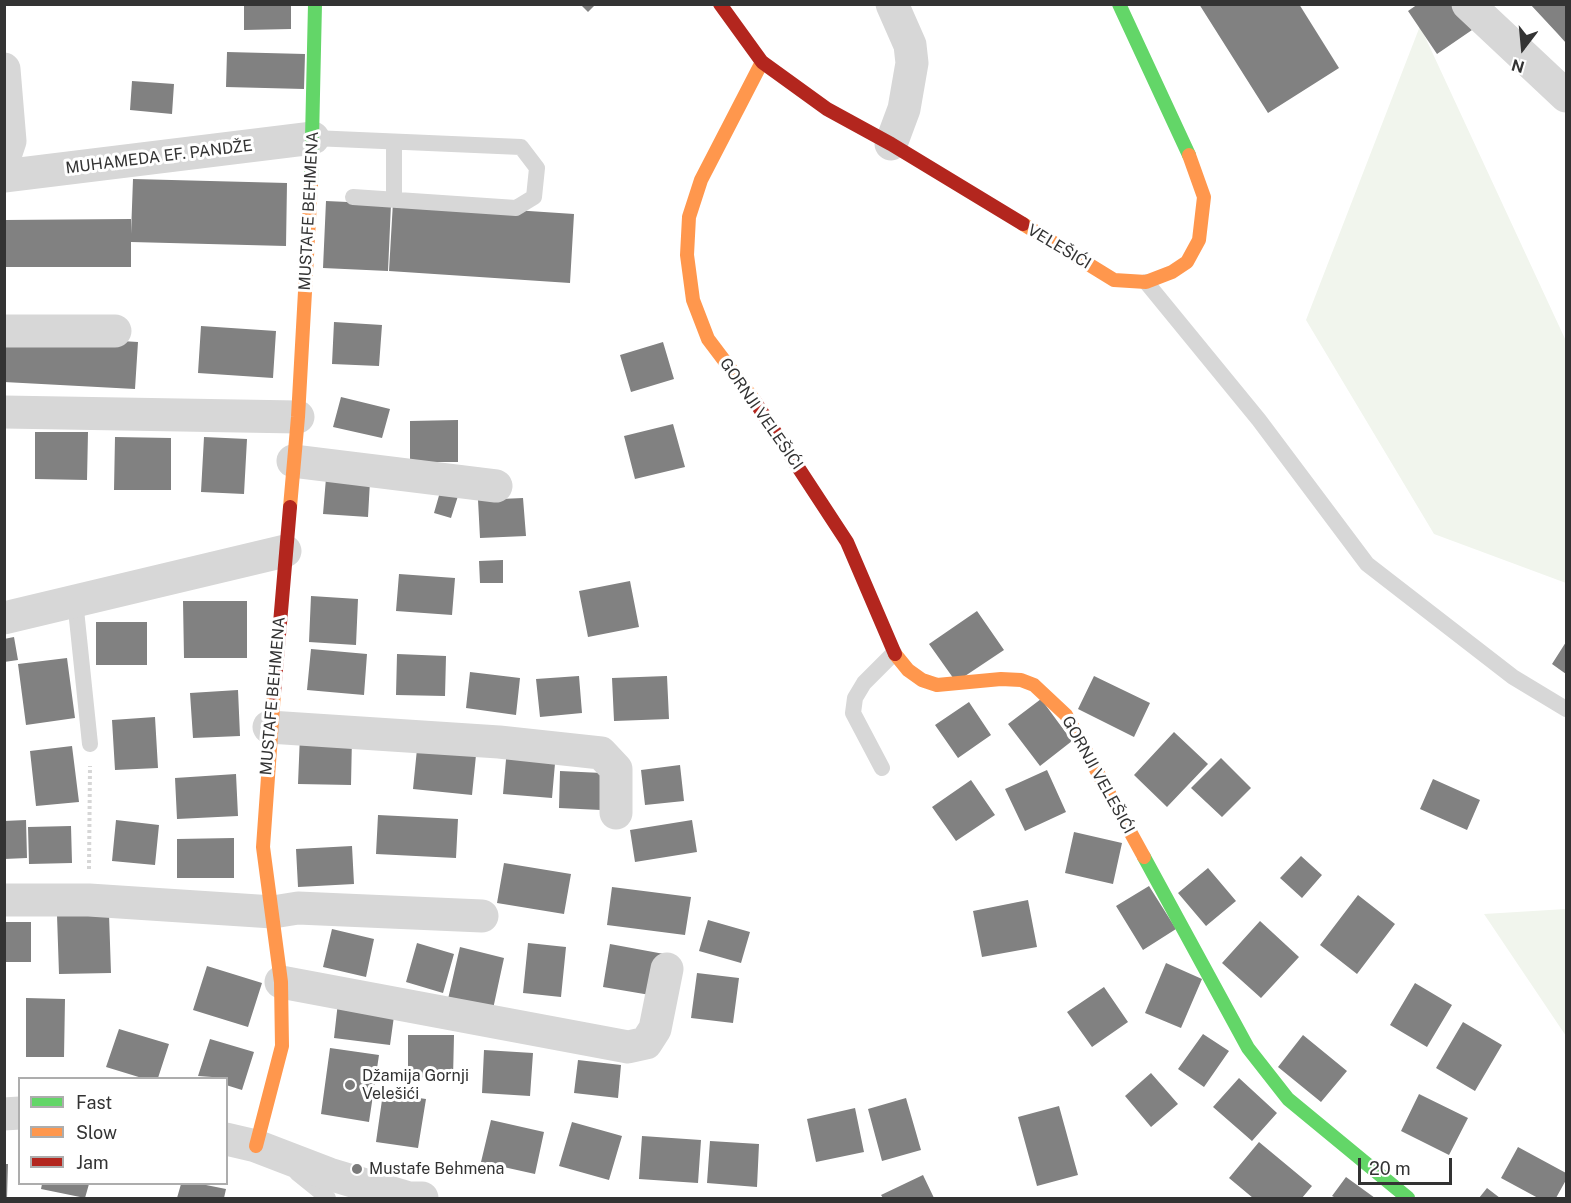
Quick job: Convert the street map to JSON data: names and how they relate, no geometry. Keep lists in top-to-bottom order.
{
  "streets": {
    "street": [
      "MUHAMEDA EF. PANDŽE",
      "MUSTAFE BEHMENA",
      "VELEŠIĆI",
      "GORNJI VELEŠIĆI"
    ]
  },
  "crossings": [
    ["MUHAMEDA EF. PANDŽE", "MUSTAFE BEHMENA"],
    ["VELEŠIĆI", "GORNJI VELEŠIĆI"]
  ],
  "places": ["Džamija Gornji Velešići", "Mustafe Behmena"],
  "legend": ["Fast", "Slow", "Jam"],
  "scale_bar": "20 m",
  "north": "bottom"
}
